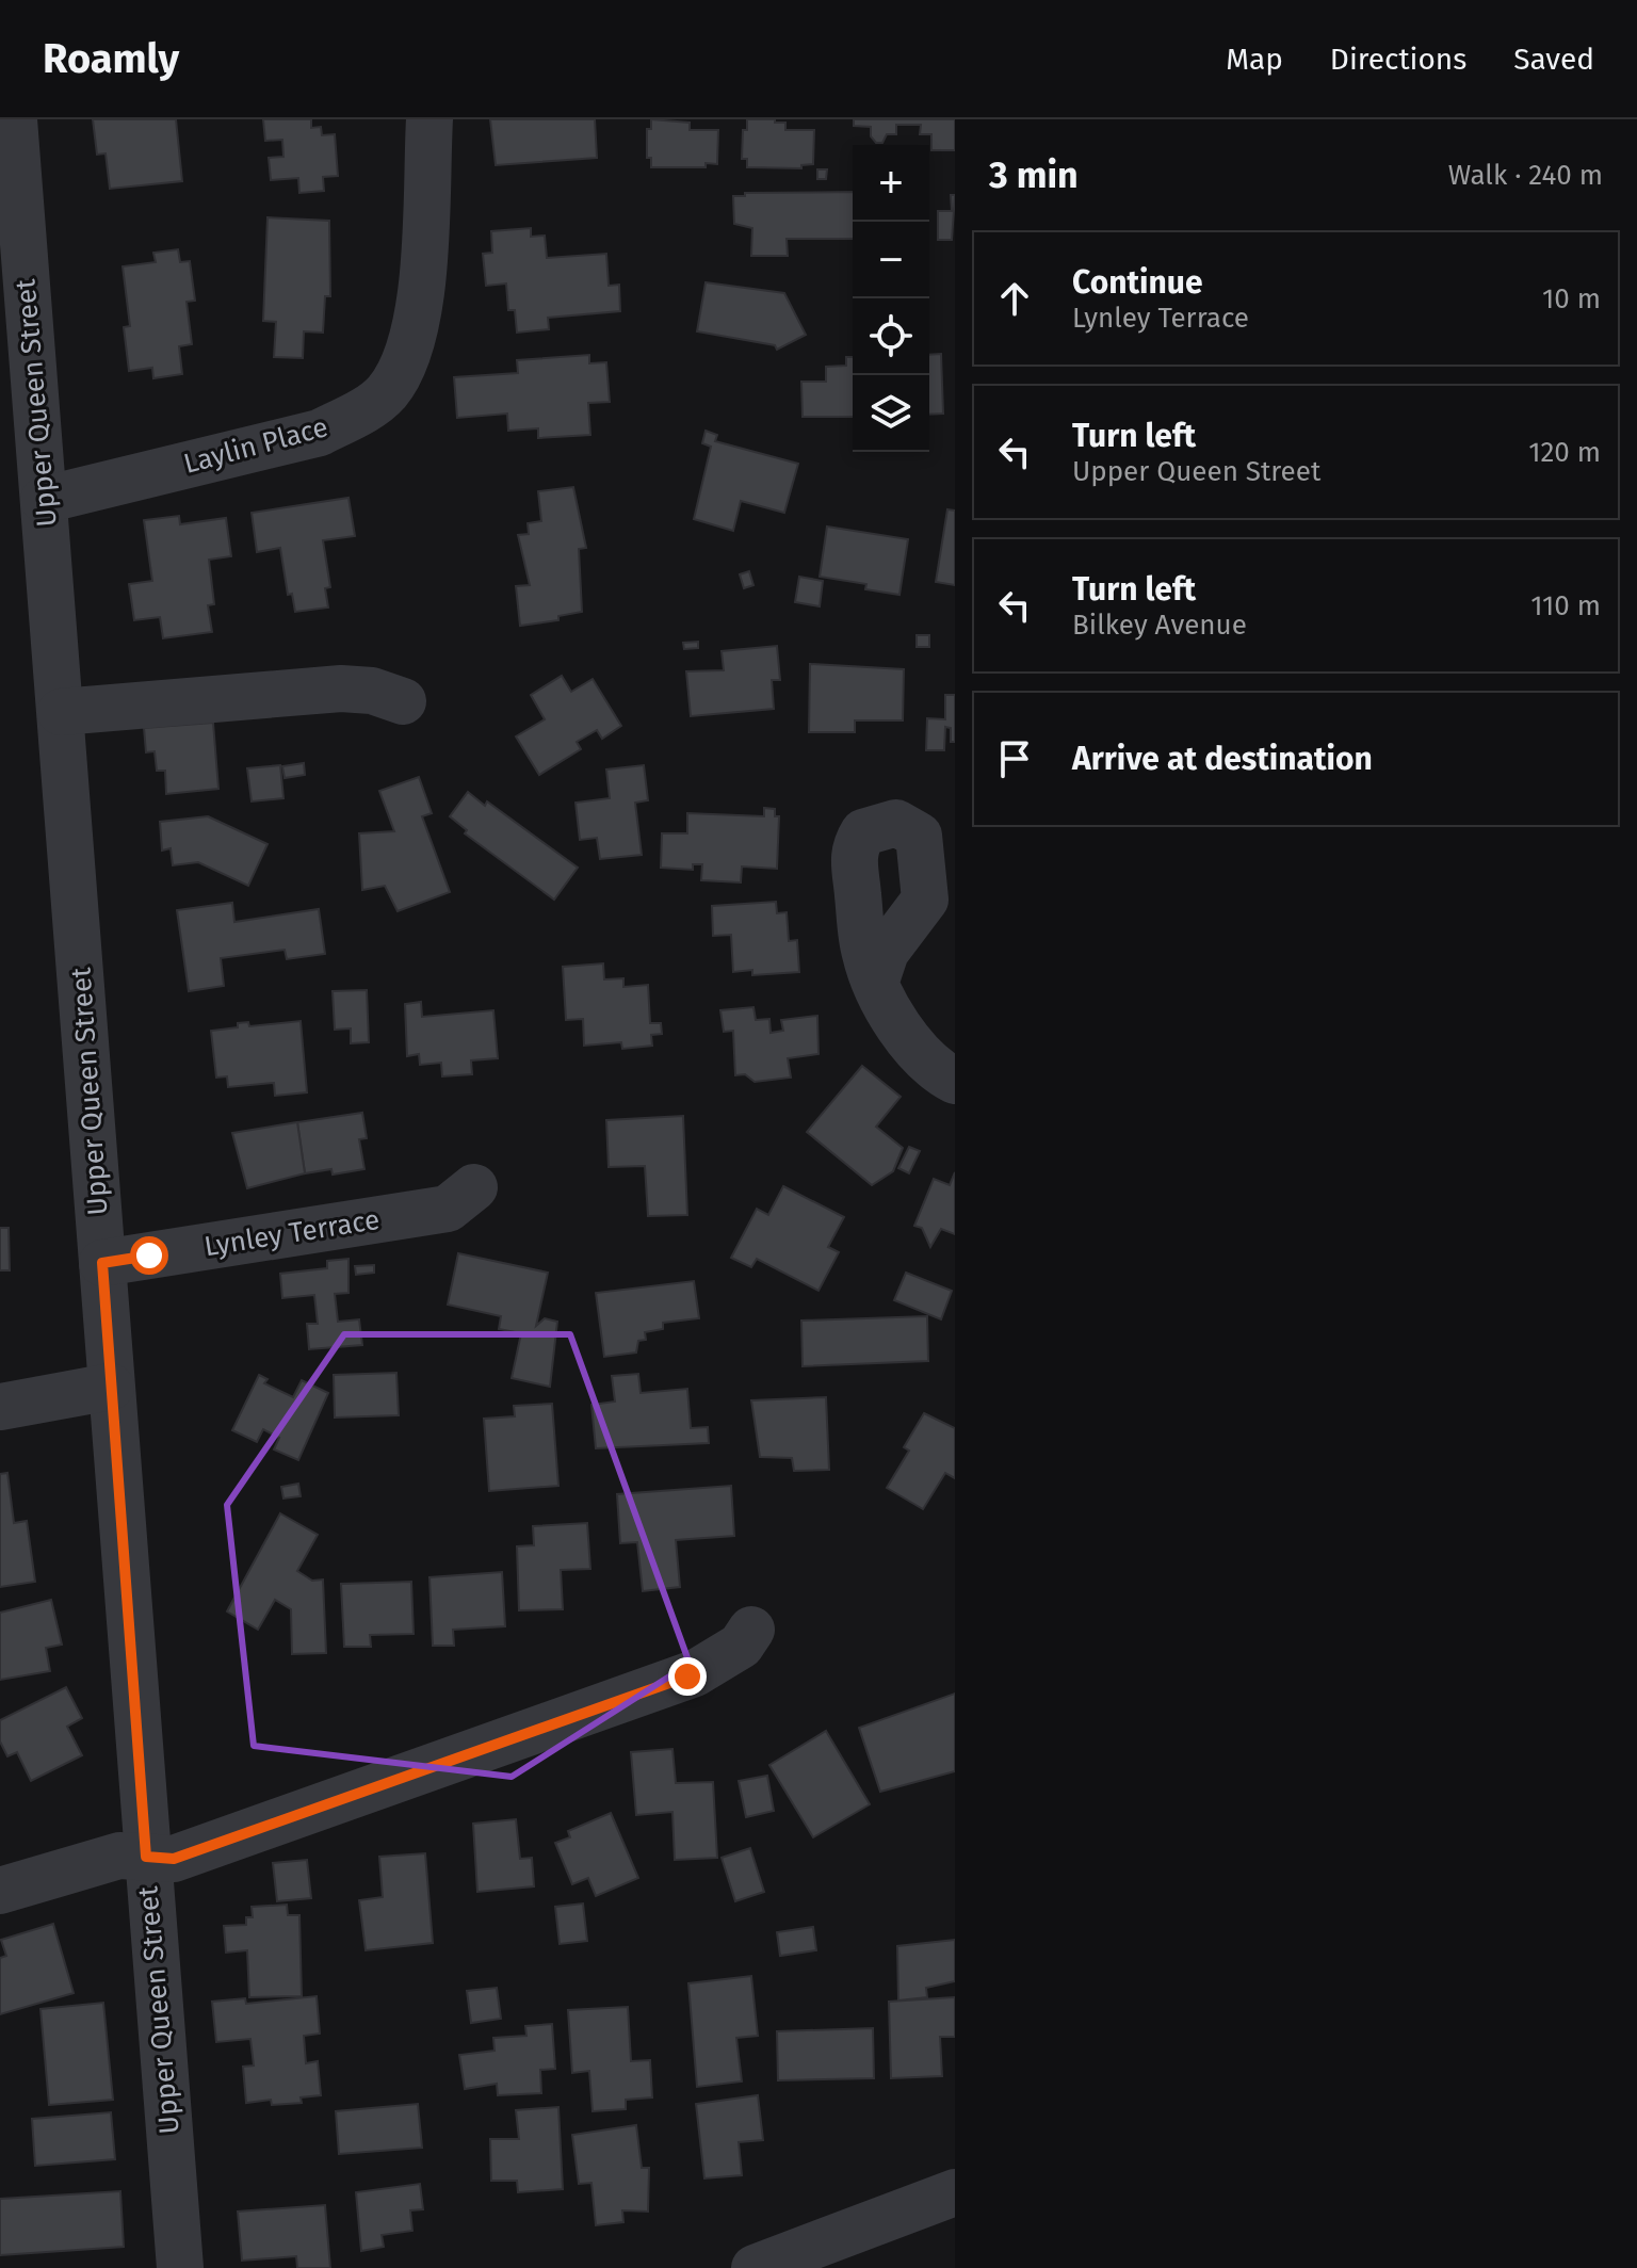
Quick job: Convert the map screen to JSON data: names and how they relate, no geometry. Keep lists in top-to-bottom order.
{
  "streets": {
    "street": ["Upper Queen Street", "Laylin Place", "Lynley Terrace"]
  },
  "crossings": [
    ["Upper Queen Street", "Laylin Place"],
    ["Upper Queen Street", "Lynley Terrace"]
  ],
  "page": {
    "header": "Roamly",
    "nav": ["Map", "Directions", "Saved"],
    "heading": ["3 min", "Walk · 240 m"],
    "map_buttons": ["+", "−"],
    "list": [
      ["Continue", "Lynley Terrace", "10 m"],
      ["Turn left", "Upper Queen Street", "120 m"],
      ["Turn left", "Bilkey Avenue", "110 m"],
      "Arrive at destination"
    ]
  }
}
